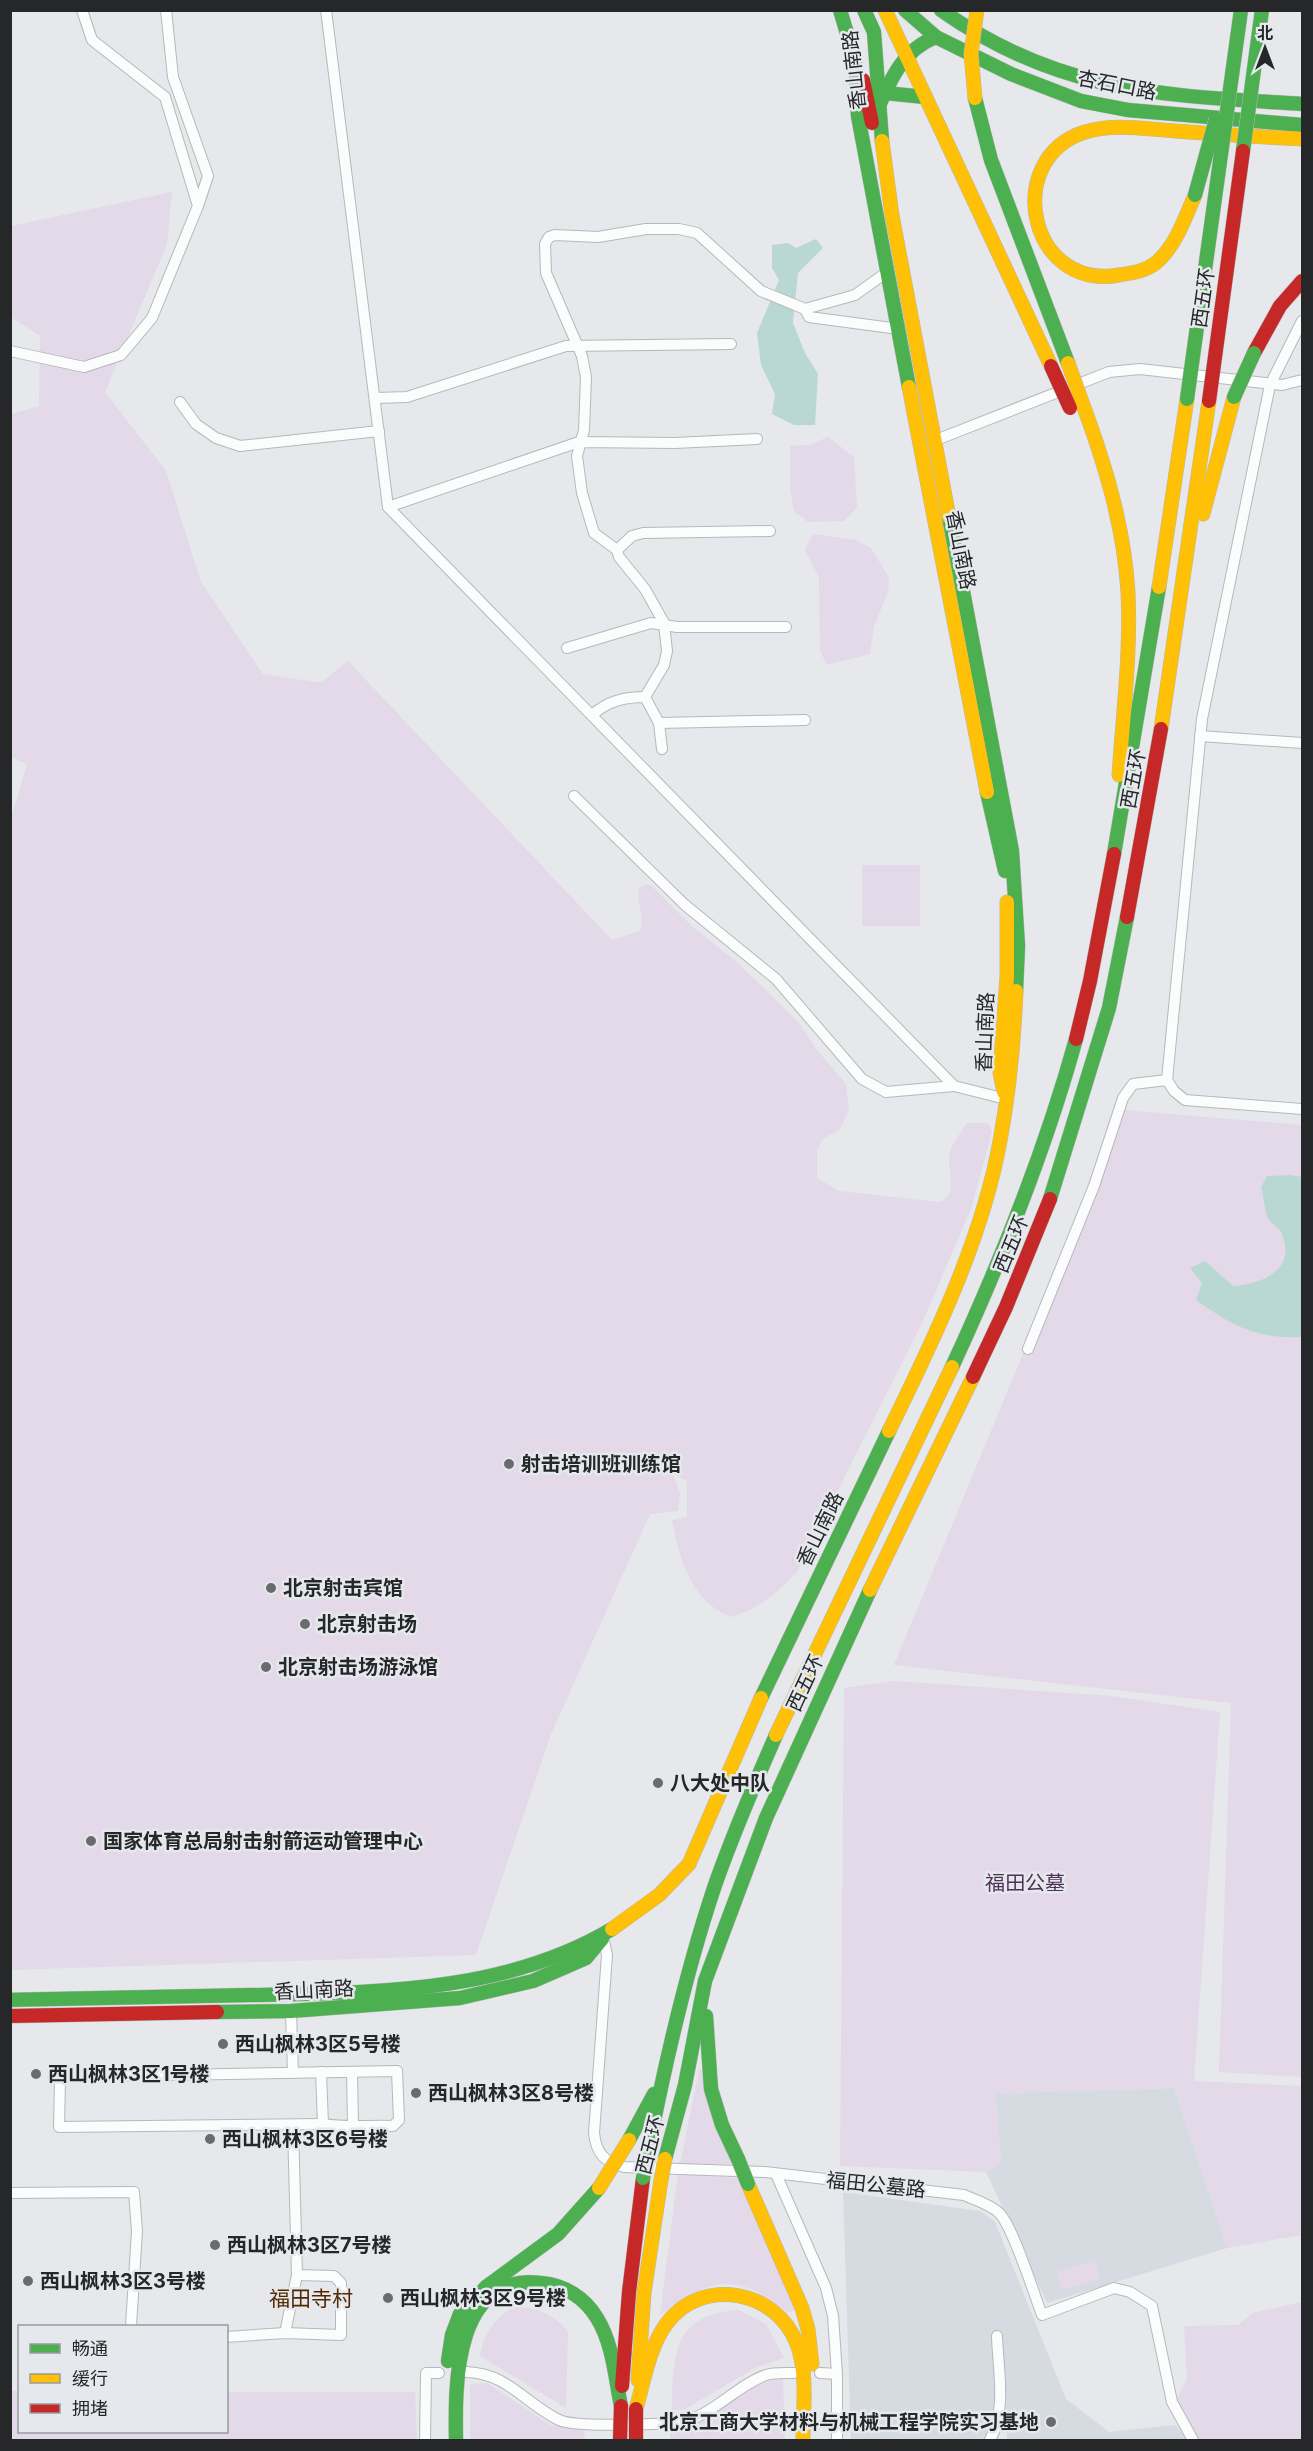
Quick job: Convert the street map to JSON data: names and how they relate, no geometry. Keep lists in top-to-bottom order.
{
  "streets": {
    "main road": ["香山南路", "杏石口路", "西五环"],
    "street": ["福田公墓路"]
  },
  "crossings": [
    ["香山南路", "福田公墓路"]
  ],
  "districts": ["福田寺村"],
  "parks": ["福田公墓"],
  "places": [
    "射击培训班训练馆",
    "北京射击宾馆",
    "北京射击场",
    "北京射击场游泳馆",
    "八大处中队",
    "国家体育总局射击射箭运动管理中心",
    "西山枫林3区5号楼",
    "西山枫林3区1号楼",
    "西山枫林3区8号楼",
    "西山枫林3区6号楼",
    "西山枫林3区7号楼",
    "西山枫林3区3号楼",
    "西山枫林3区9号楼",
    "北京工商大学材料与机械工程学院实习基地"
  ],
  "legend": ["畅通", "缓行", "拥堵"],
  "north": "top"
}
